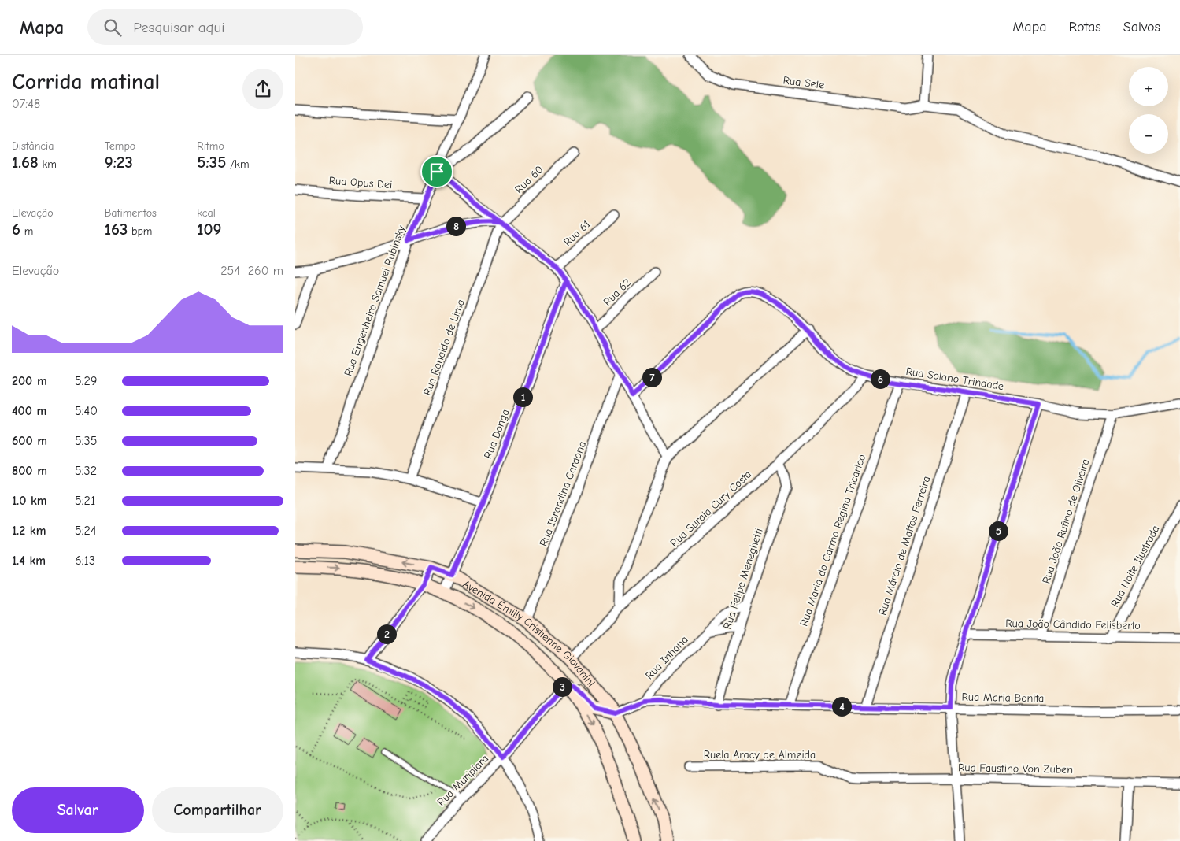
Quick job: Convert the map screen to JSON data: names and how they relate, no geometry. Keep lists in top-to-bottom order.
{
  "streets": {
    "main road": ["Avenida Emilly Cristienne Giovanini"],
    "street": [
      "Rua Sete",
      "Rua 60",
      "Rua Opus Dei",
      "Rua 61",
      "Rua 62",
      "Rua Engenheiro Samuel Rubinsky",
      "Rua Ronaldo de Lima",
      "Rua Solano Trindade",
      "Rua Donga",
      "Rua Ibrandina Cardona",
      "Rua Suraia Cury Costa",
      "Rua João Rufino de Oliveira",
      "Rua Maria do Carmo Regina Tricarico",
      "Rua Márcio de Mattos Ferreira",
      "Rua Noite Ilustrada",
      "Rua Felipe Meneghetti",
      "Rua João Cândido Felisberto",
      "Rua Inhana",
      "Rua Maria Bonita",
      "Ruela Aracy de Almeida",
      "Rua Faustino Von Zuben",
      "Rua Muripiara"
    ]
  },
  "crossings": [
    ["Rua 60", "Rua Ronaldo de Lima"],
    ["Rua Opus Dei", "Rua Engenheiro Samuel Rubinsky"],
    ["Rua Solano Trindade", "Rua Suraia Cury Costa"],
    ["Rua Solano Trindade", "Rua João Rufino de Oliveira"],
    ["Rua Solano Trindade", "Rua Maria do Carmo Regina Tricarico"],
    ["Rua Solano Trindade", "Rua Márcio de Mattos Ferreira"],
    ["Rua Donga", "Avenida Emilly Cristienne Giovanini"],
    ["Rua Ibrandina Cardona", "Avenida Emilly Cristienne Giovanini"],
    ["Rua Suraia Cury Costa", "Rua Felipe Meneghetti"],
    ["Rua Suraia Cury Costa", "Avenida Emilly Cristienne Giovanini"],
    ["Rua João Rufino de Oliveira", "Rua João Cândido Felisberto"],
    ["Rua Maria do Carmo Regina Tricarico", "Rua Maria Bonita"],
    ["Rua Márcio de Mattos Ferreira", "Rua Maria Bonita"],
    ["Rua Noite Ilustrada", "Rua João Cândido Felisberto"],
    ["Rua Felipe Meneghetti", "Rua Inhana"],
    ["Rua Felipe Meneghetti", "Rua Maria Bonita"],
    ["Avenida Emilly Cristienne Giovanini", "Rua Maria Bonita"],
    ["Avenida Emilly Cristienne Giovanini", "Rua Muripiara"],
    ["Rua Inhana", "Rua Maria Bonita"],
    ["Ruela Aracy de Almeida", "Rua Faustino Von Zuben"]
  ],
  "page": {
    "header": "Mapa",
    "search": "Pesquisar aqui",
    "nav": ["Mapa", "Rotas", "Salvos"],
    "heading": ["Corrida matinal", "07:48"],
    "map_buttons": ["+", "−"],
    "stats": [
      ["Distância", "1.68 km"],
      ["Tempo", "9:23"],
      ["Ritmo", "5:35 /km"],
      ["Elevação", "6 m"],
      ["Batimentos", "163 bpm"],
      ["kcal", "109"]
    ],
    "pins": [
      "8",
      "7",
      "6",
      "1",
      "5",
      "2",
      "3",
      "4"
    ],
    "chart": ["Elevação", "254–260 m"],
    "list": [
      {
        "name": "200 m",
        "note": "5:29"
      },
      {
        "name": "400 m",
        "note": "5:40"
      },
      {
        "name": "600 m",
        "note": "5:35"
      },
      {
        "name": "800 m",
        "note": "5:32"
      },
      {
        "name": "1.0 km",
        "note": "5:21"
      },
      {
        "name": "1.2 km",
        "note": "5:24"
      },
      {
        "name": "1.4 km",
        "note": "6:13"
      }
    ],
    "buttons": ["Salvar", "Compartilhar"]
  }
}
